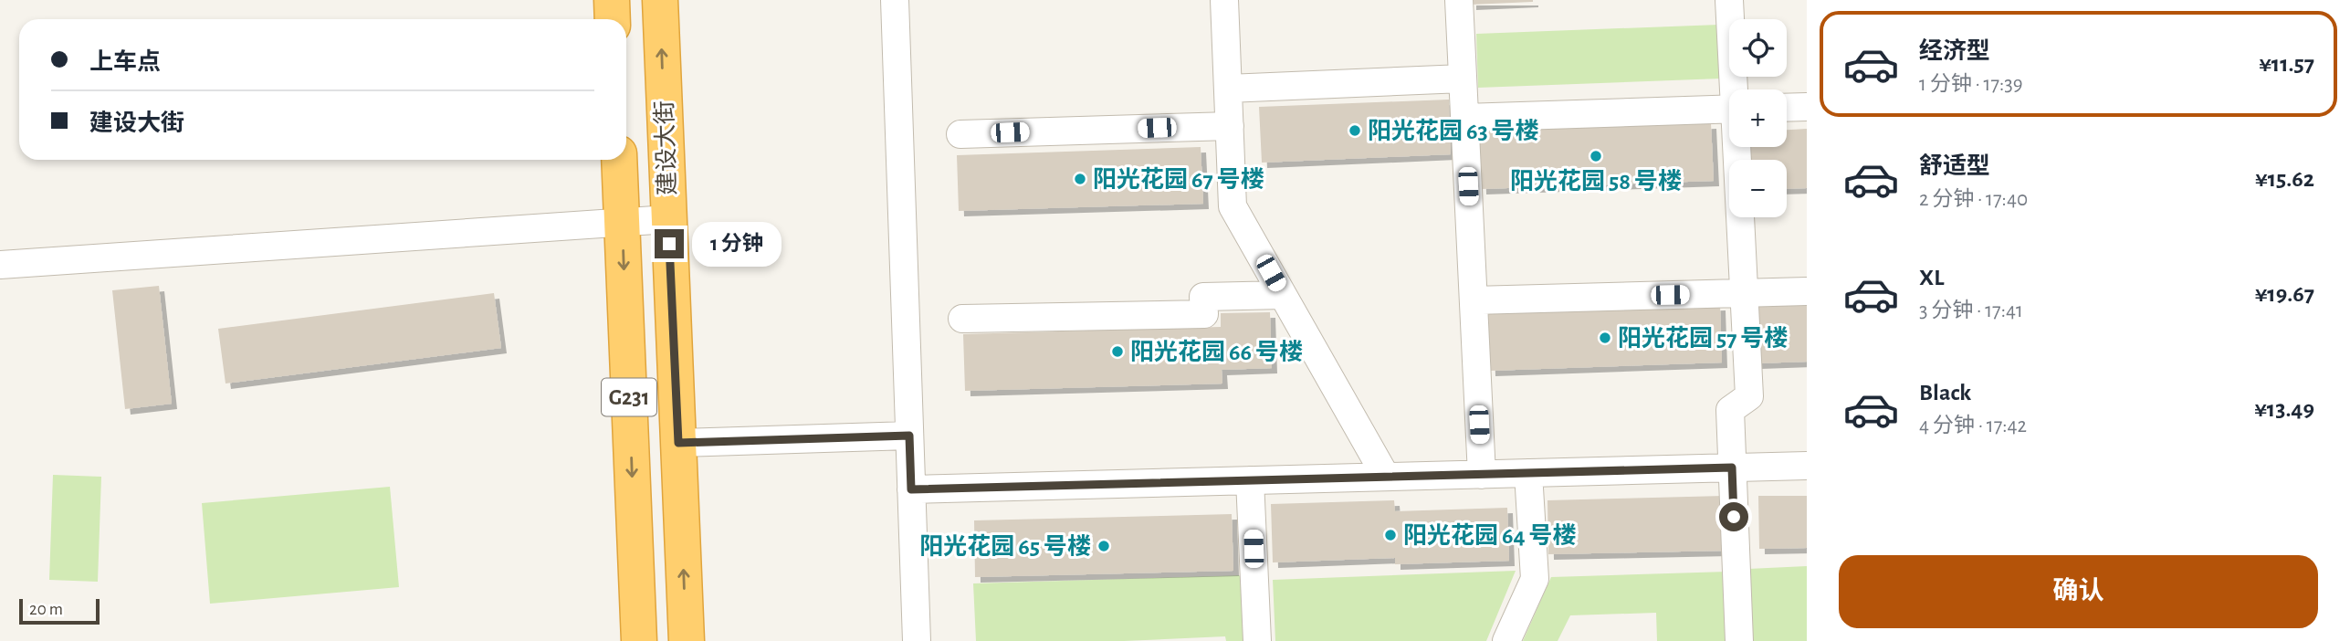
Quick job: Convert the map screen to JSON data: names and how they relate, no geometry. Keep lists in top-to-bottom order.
{
  "streets": {
    "highway": ["建设大街", "G231"]
  },
  "places": [
    "阳光花园 63 号楼",
    "阳光花园 58 号楼",
    "阳光花园 67 号楼",
    "阳光花园 57 号楼",
    "阳光花园 66 号楼",
    "阳光花园 64 号楼",
    "阳光花园 65 号楼"
  ],
  "scale_bar": "20 m",
  "page": {
    "list": [
      {
        "name": "经济型",
        "note": "1 分钟 · 17:39",
        "value": "¥11.57"
      },
      {
        "name": "舒适型",
        "note": "2 分钟 · 17:40",
        "value": "¥15.62"
      },
      {
        "name": "XL",
        "note": "3 分钟 · 17:41",
        "value": "¥19.67"
      },
      {
        "name": "Black",
        "note": "4 分钟 · 17:42",
        "value": "¥13.49"
      }
    ],
    "map_buttons": ["+", "−"],
    "banner": ["上车点", "建设大街"],
    "bubble": "1 分钟",
    "buttons": "确认",
    "scale": "20 m"
  }
}
